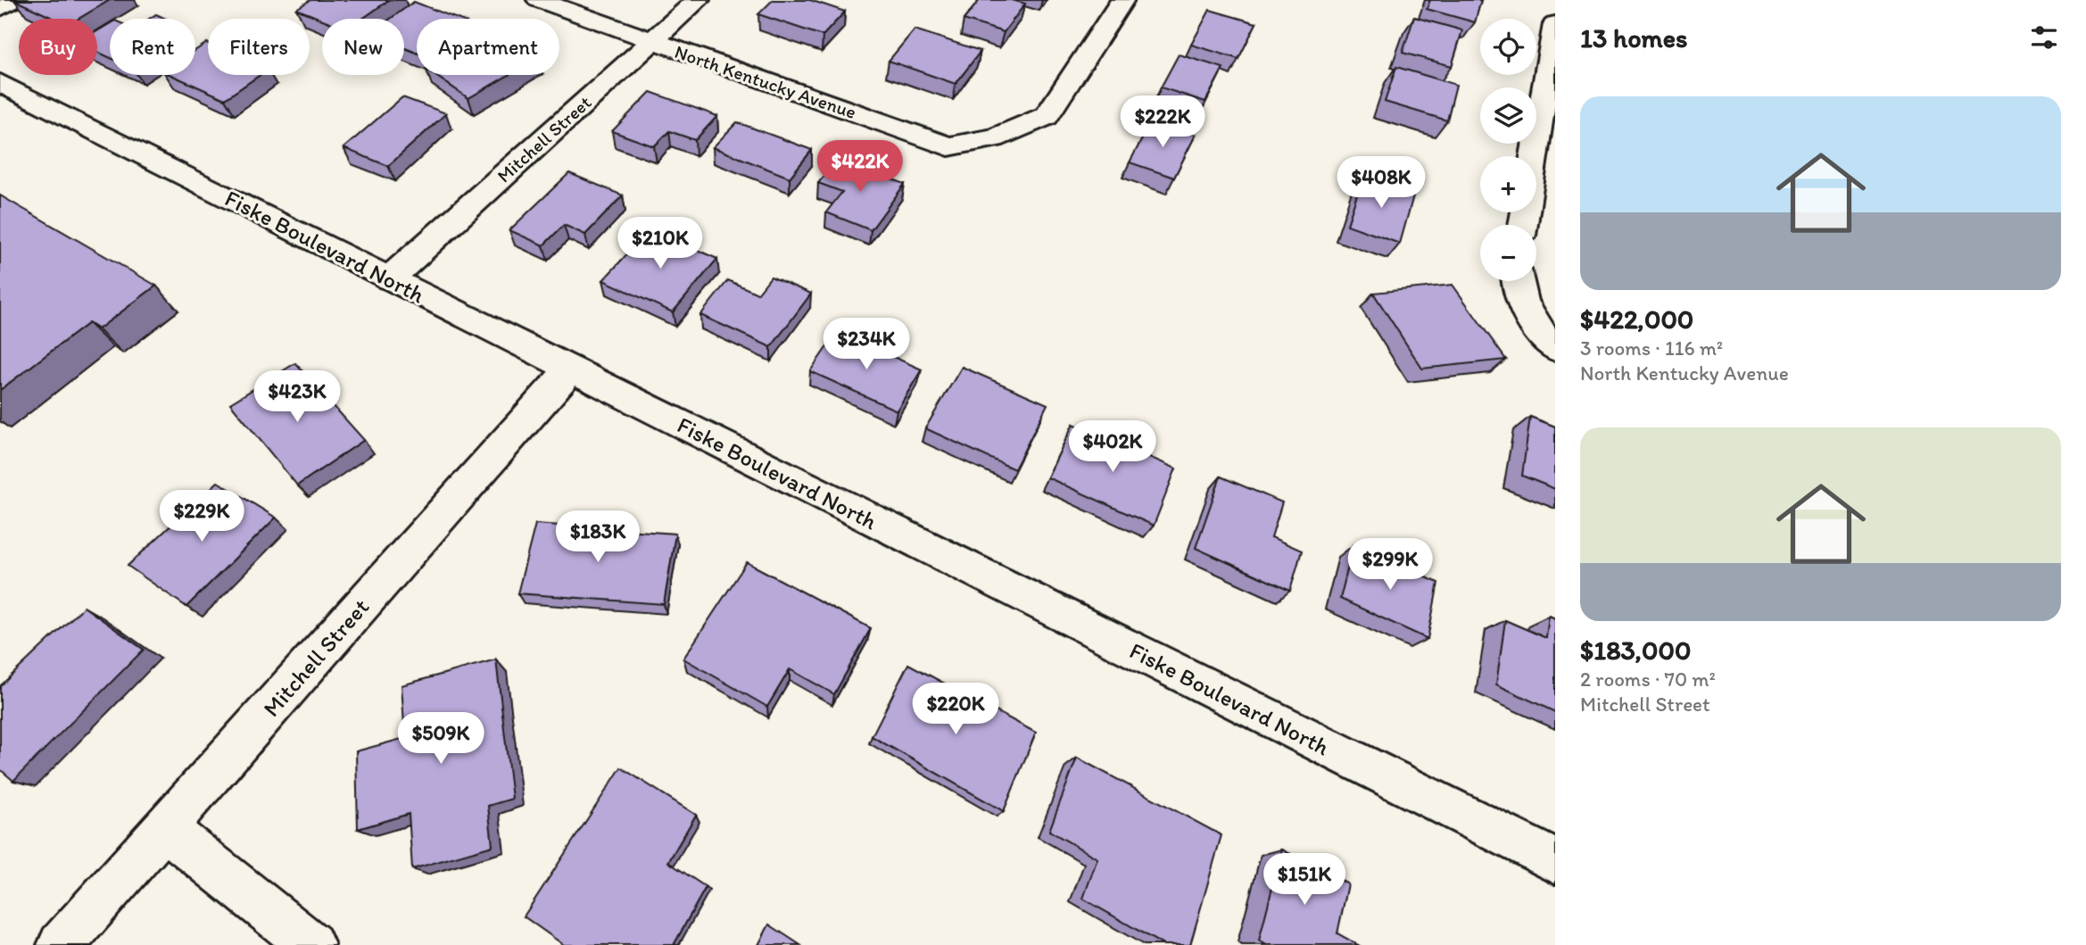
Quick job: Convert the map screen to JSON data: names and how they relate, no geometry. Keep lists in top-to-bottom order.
{
  "streets": {
    "street": ["North Kentucky Avenue", "Mitchell Street", "Fiske Boulevard North"]
  },
  "crossings": [
    ["North Kentucky Avenue", "Mitchell Street"],
    ["Mitchell Street", "Fiske Boulevard North"]
  ],
  "page": {
    "heading": "13 homes",
    "map_buttons": ["+", "−"],
    "chip": [
      "Buy",
      "Rent",
      "Filters",
      "New",
      "Apartment"
    ],
    "list": [
      {
        "name": "$422,000",
        "note": "3 rooms · 116 m² · North Kentucky Avenue"
      },
      {
        "name": "$183,000",
        "note": "2 rooms · 70 m² · Mitchell Street"
      }
    ],
    "price": [
      "$222K",
      "$422K",
      "$408K",
      "$210K",
      "$234K",
      "$423K",
      "$402K",
      "$229K",
      "$183K",
      "$299K",
      "$220K",
      "$509K",
      "$151K"
    ]
  }
}
